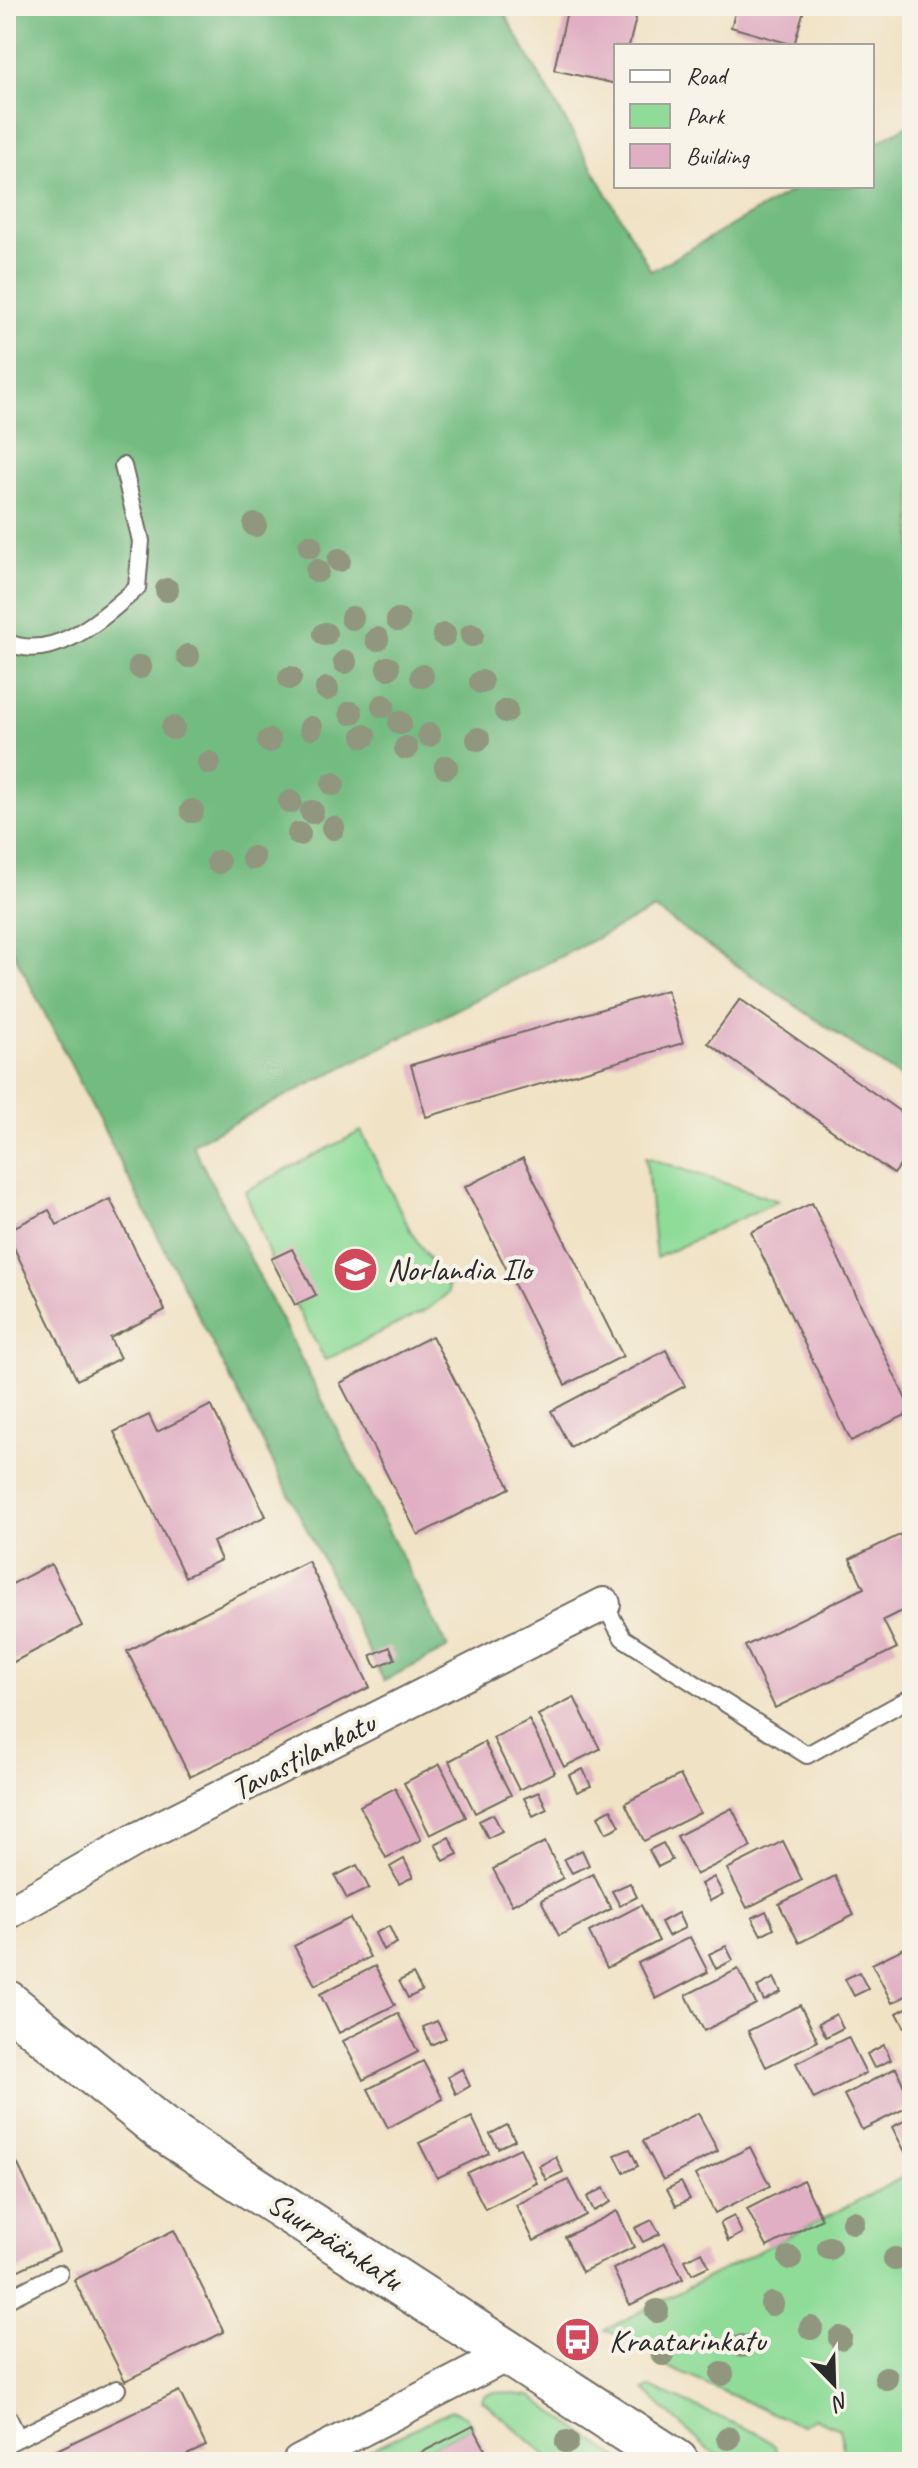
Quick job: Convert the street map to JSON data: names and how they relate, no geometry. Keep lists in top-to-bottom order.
{
  "streets": {
    "street": ["Tavastilankatu", "Suurpäänkatu"]
  },
  "places": {
    "school or university": ["Norlandia Ilo"],
    "bus stop": ["Kraatarinkatu"]
  },
  "legend": ["Road", "Park", "Building"],
  "north": "bottom right"
}
